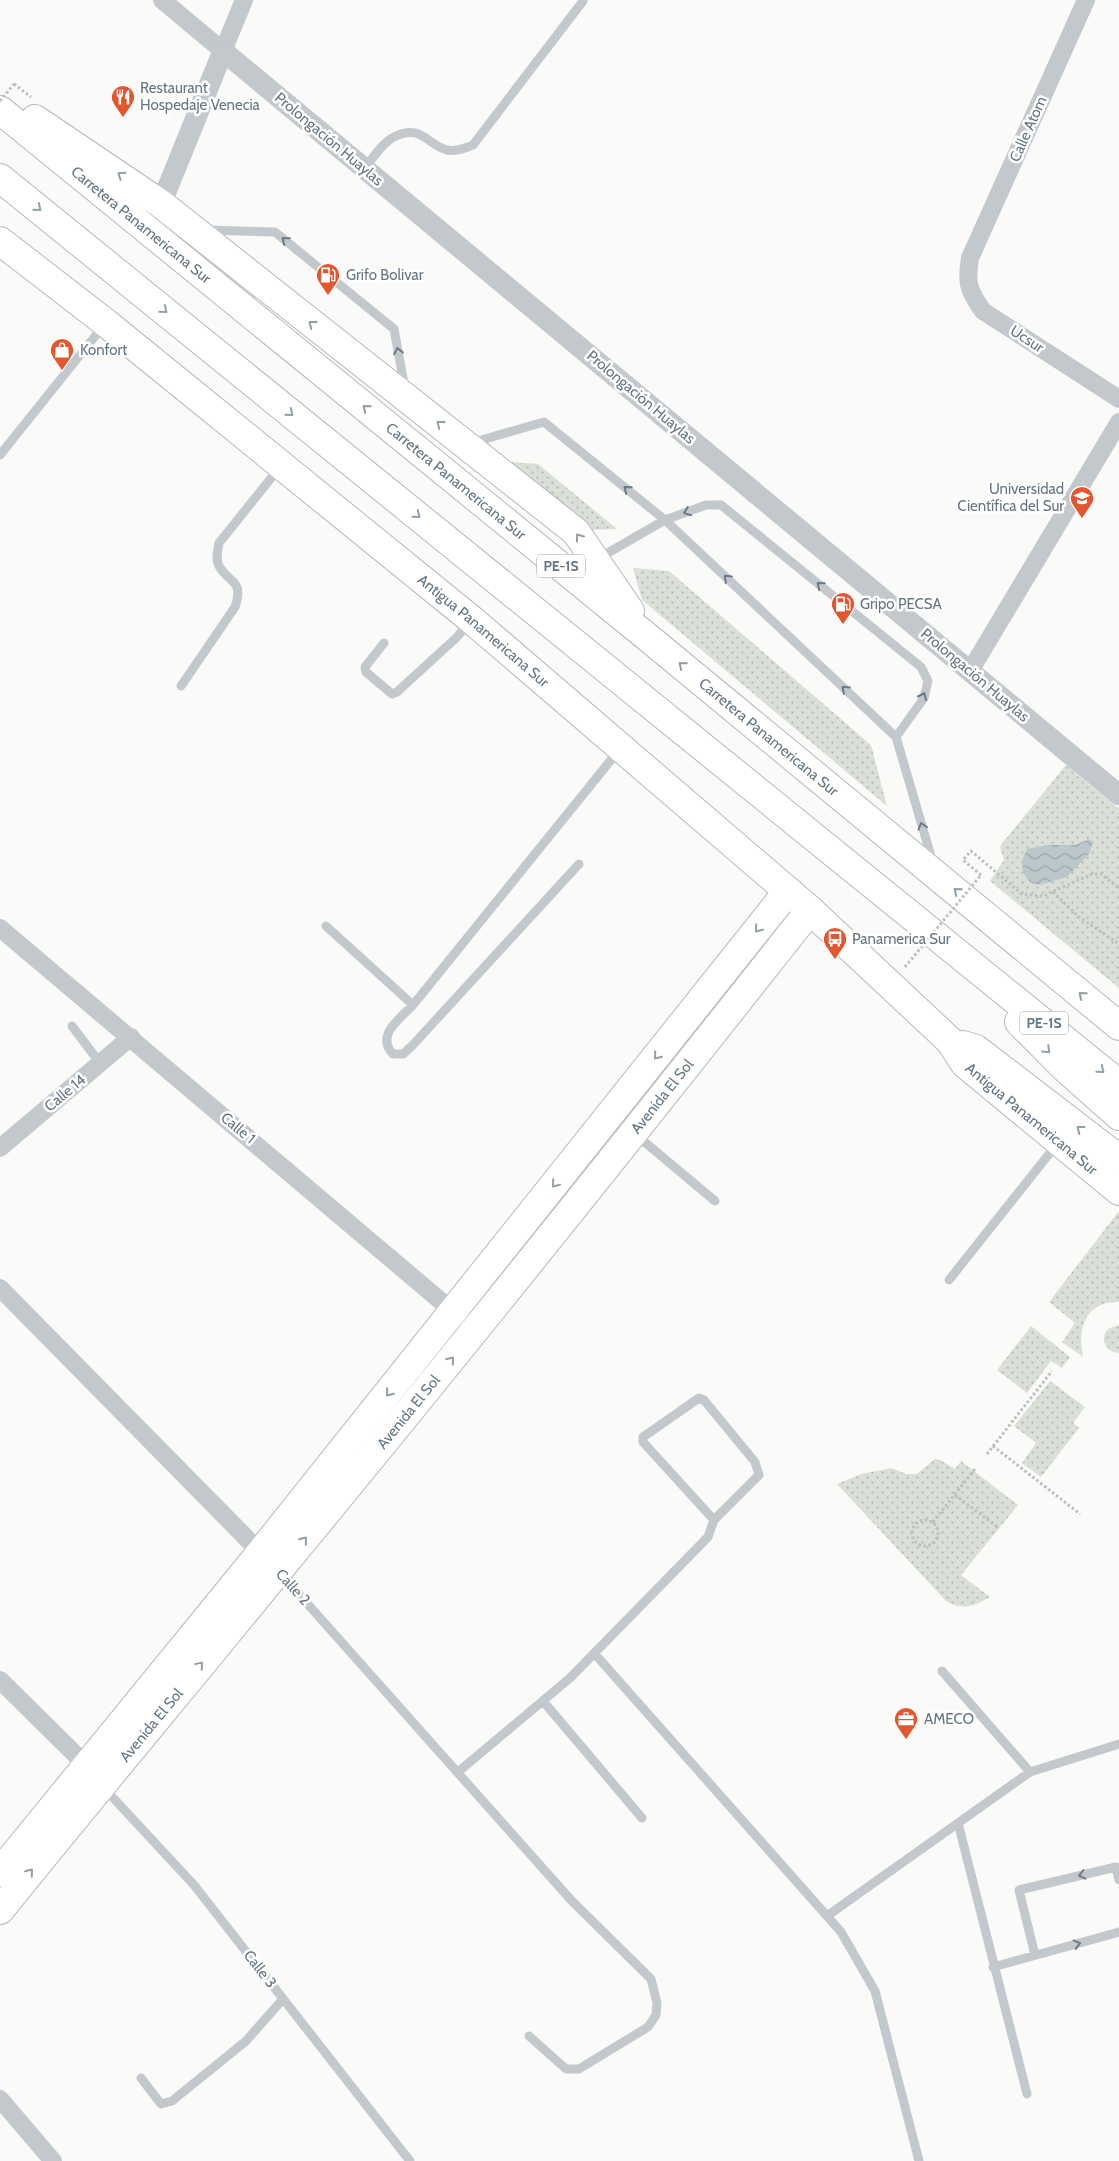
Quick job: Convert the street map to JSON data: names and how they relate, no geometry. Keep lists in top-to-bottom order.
{
  "streets": {
    "main road": [
      "Carretera Panamericana Sur",
      "PE-1S",
      "Antigua Panamericana Sur",
      "Avenida El Sol"
    ],
    "street": [
      "Calle Atom",
      "Prolongación Huaylas",
      "Ucsur",
      "Calle 14",
      "Calle 1",
      "Calle 2",
      "Calle 3"
    ]
  },
  "crossings": [
    ["Calle Atom", "Ucsur"],
    ["Antigua Panamericana Sur", "Avenida El Sol"],
    ["Calle 14", "Calle 1"],
    ["Avenida El Sol", "Calle 1"],
    ["Avenida El Sol", "Calle 2"],
    ["Avenida El Sol", "Calle 3"]
  ],
  "places": {
    "restaurant": ["Restaurant Hospedaje Venecia"],
    "fuel station": ["Grifo Bolivar", "Gripo PECSA"],
    "shop": ["Konfort"],
    "school or university": ["Universidad Científica del Sur"],
    "bus stop": ["Panamerica Sur"],
    "office": ["AMECO"]
  }
}
